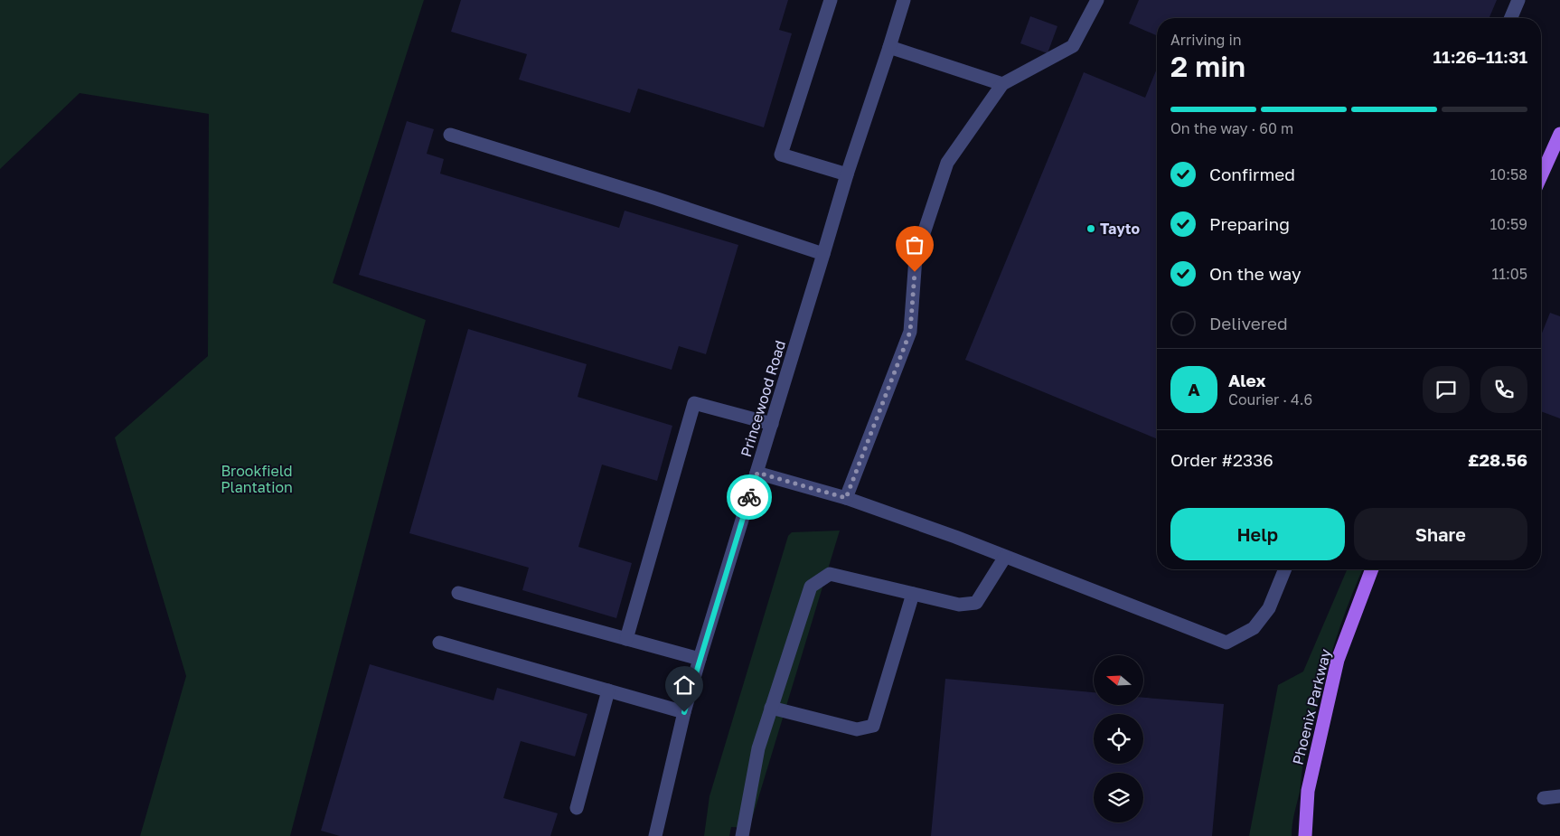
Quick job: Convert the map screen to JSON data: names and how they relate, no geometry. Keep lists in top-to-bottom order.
{
  "streets": {
    "main road": ["Phoenix Parkway"],
    "street": ["Princewood Road"]
  },
  "parks": ["Brookfield Plantation"],
  "places": ["Tayto"],
  "north": "left",
  "page": {
    "heading": ["2 min", "Arriving in", "11:26–11:31"],
    "panel": [
      "Alex",
      "Courier · 4.6",
      "Order #2336",
      "£28.56"
    ],
    "bar": "On the way · 60 m",
    "list": [
      ["Confirmed", "10:58"],
      ["Preparing", "10:59"],
      ["On the way", "11:05"],
      "Delivered"
    ],
    "round": "A",
    "buttons": ["Help", "Share"]
  }
}
